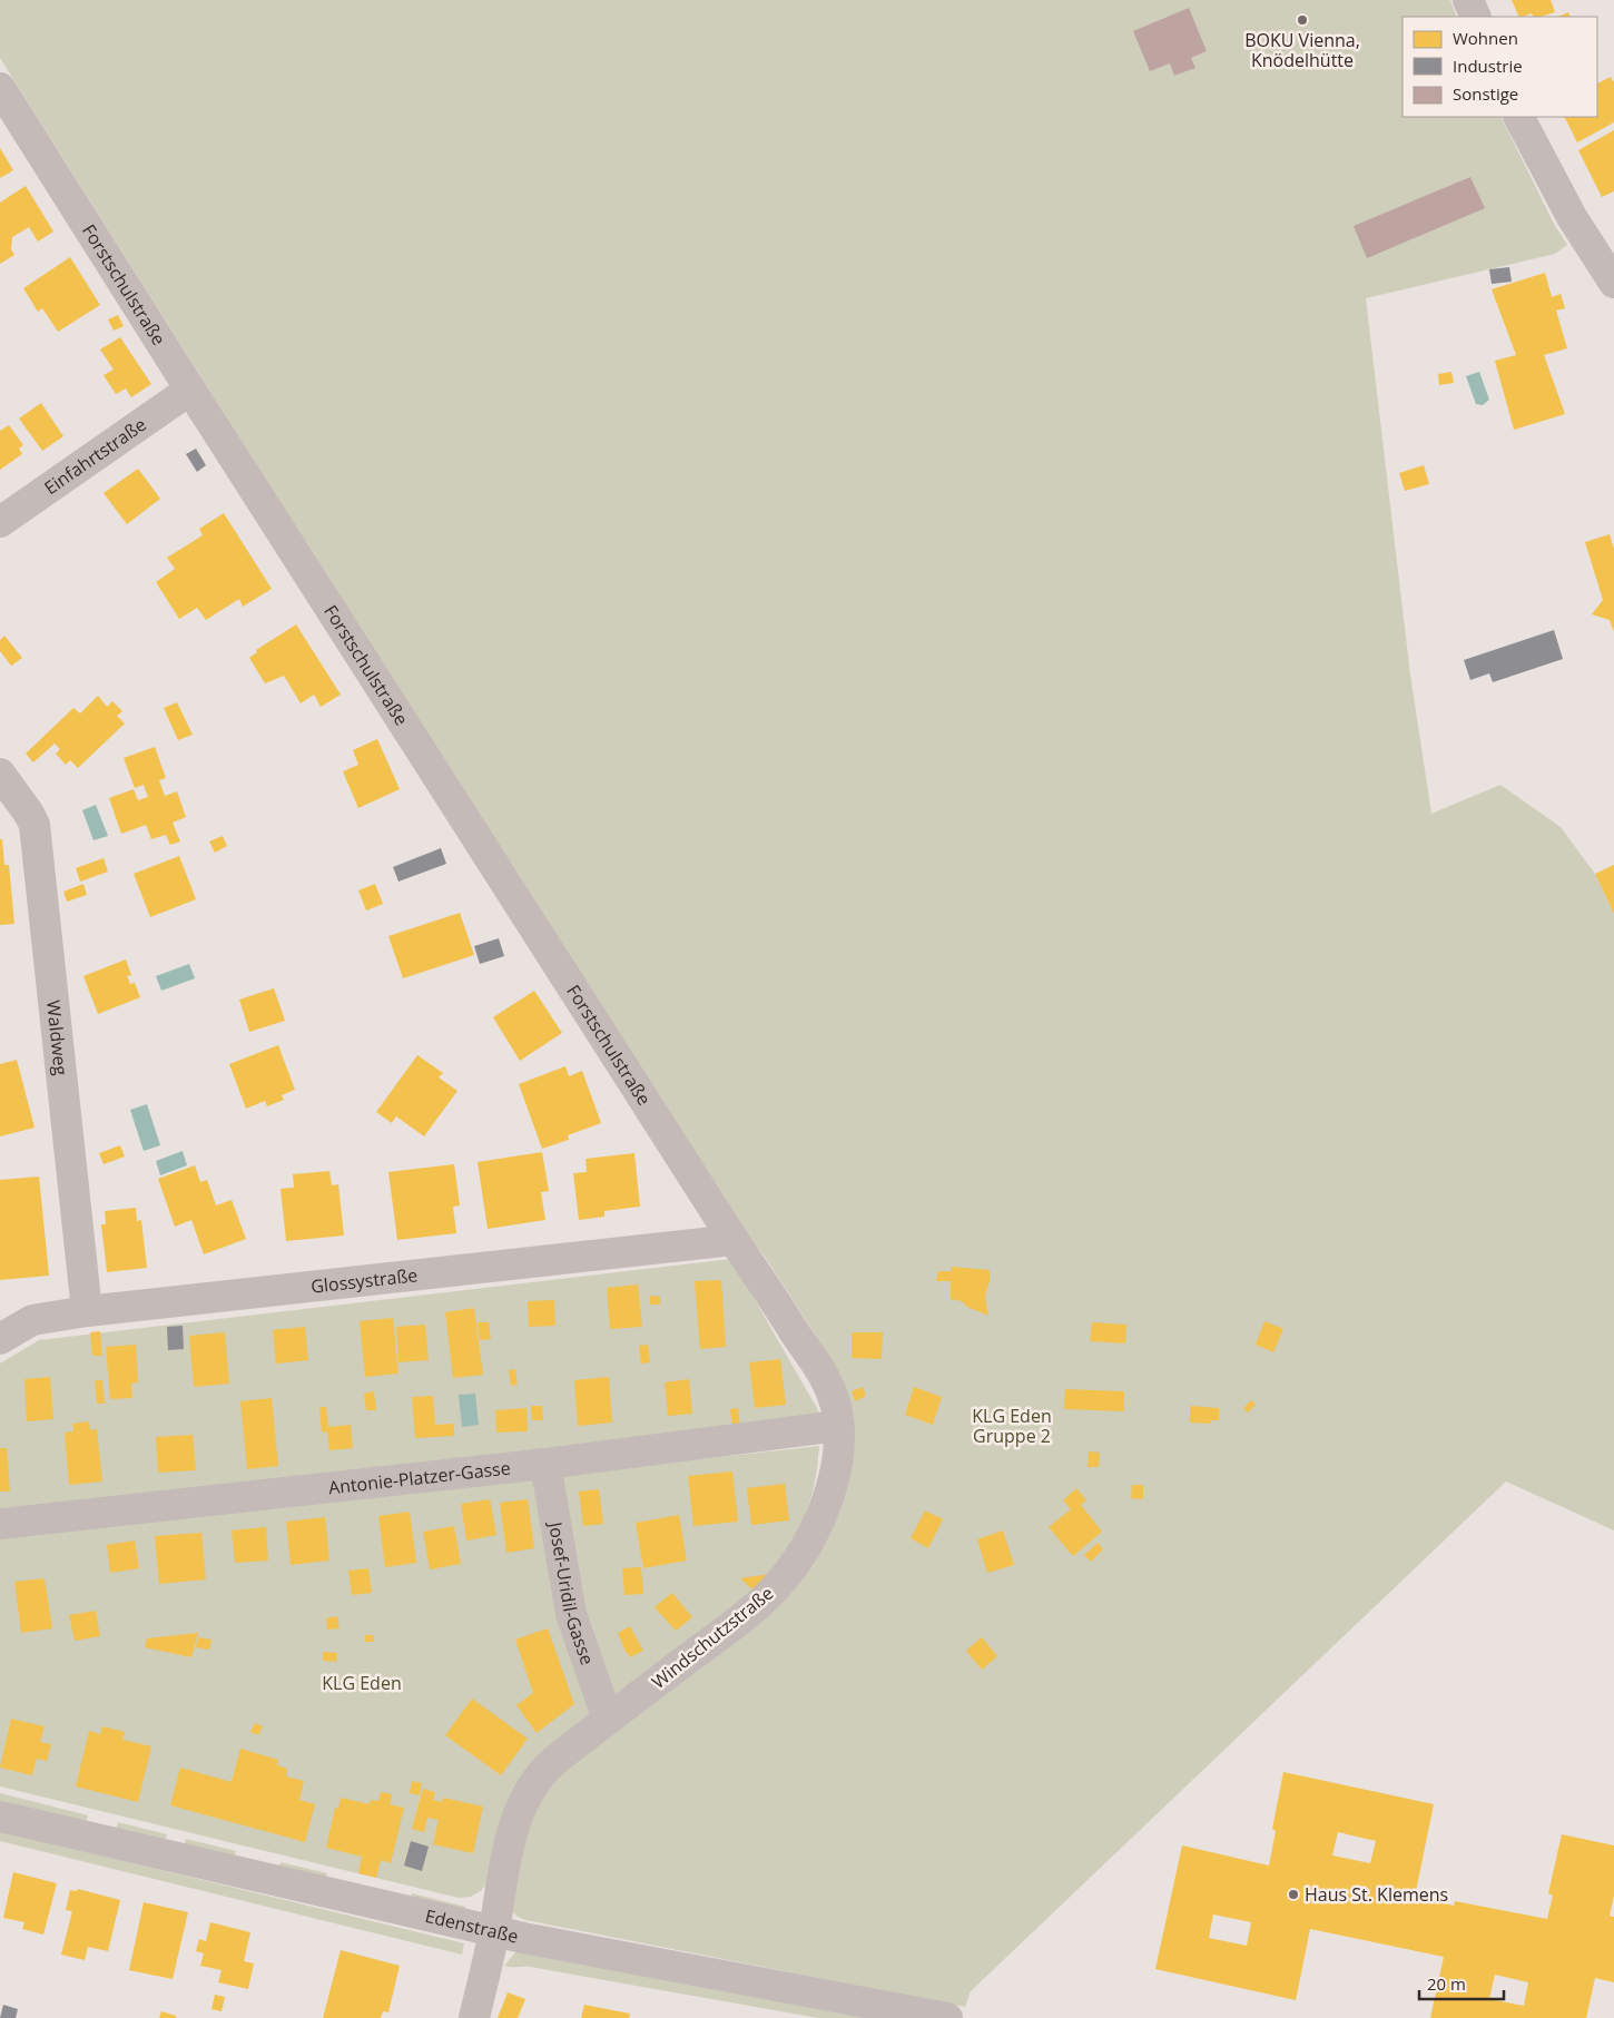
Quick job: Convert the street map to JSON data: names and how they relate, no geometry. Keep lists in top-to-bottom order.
{
  "streets": {
    "street": [
      "Forstschulstraße",
      "Einfahrtstraße",
      "Waldweg",
      "Glossystraße",
      "Antonie-Platzer-Gasse",
      "Josef-Uridil-Gasse",
      "Windschutzstraße",
      "Edenstraße"
    ]
  },
  "crossings": [
    ["Forstschulstraße", "Einfahrtstraße"],
    ["Forstschulstraße", "Glossystraße"],
    ["Forstschulstraße", "Windschutzstraße"],
    ["Waldweg", "Glossystraße"],
    ["Glossystraße", "Windschutzstraße"],
    ["Antonie-Platzer-Gasse", "Josef-Uridil-Gasse"],
    ["Antonie-Platzer-Gasse", "Windschutzstraße"],
    ["Josef-Uridil-Gasse", "Windschutzstraße"],
    ["Windschutzstraße", "Edenstraße"]
  ],
  "parks": ["KLG Eden Gruppe 2", "KLG Eden"],
  "places": ["BOKU Vienna, Knödelhütte", "Haus St. Klemens"],
  "legend": ["Wohnen", "Industrie", "Sonstige"],
  "scale_bar": "20 m"
}
